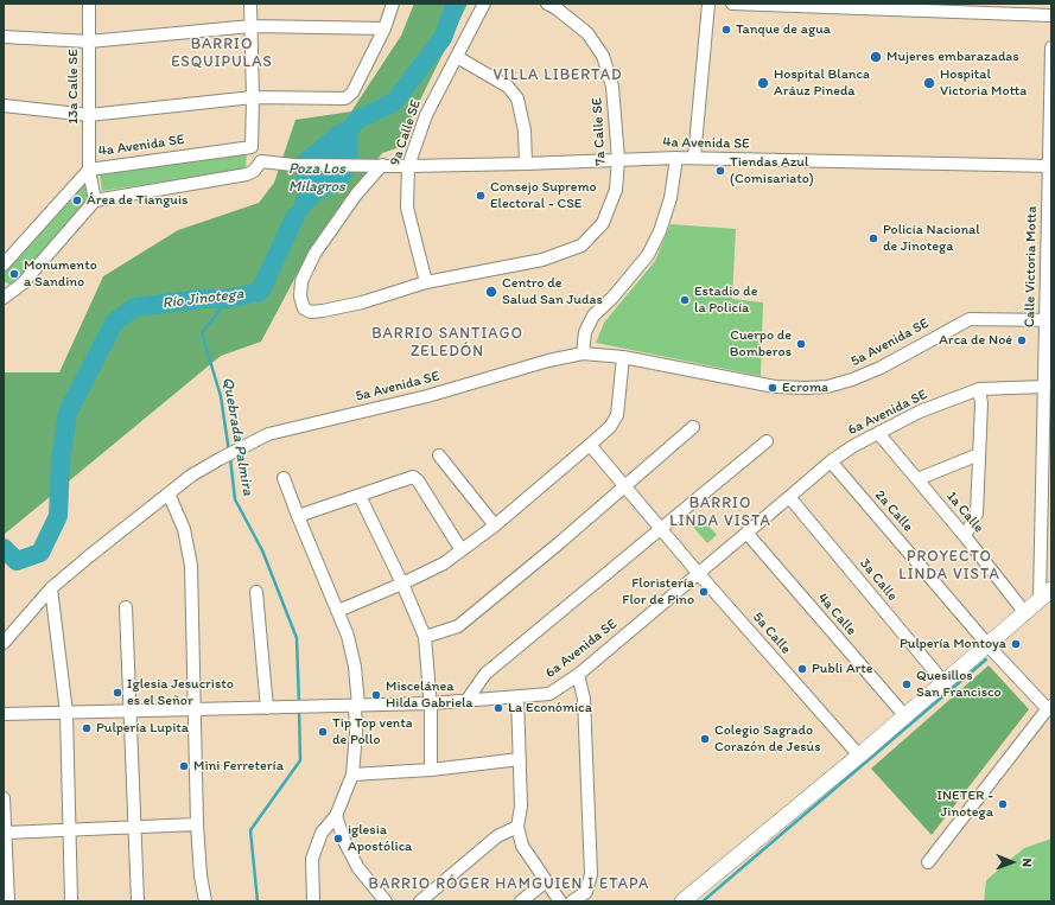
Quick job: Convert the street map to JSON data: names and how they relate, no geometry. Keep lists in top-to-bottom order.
{
  "streets": {
    "street": [
      "13a Calle SE",
      "7a Calle SE",
      "9a Calle SE",
      "4a Avenida SE",
      "Calle Victoria Motta",
      "5a Avenida SE",
      "6a Avenida SE",
      "2a Calle",
      "1a Calle",
      "3a Calle",
      "4a Calle",
      "5a Calle"
    ]
  },
  "crossings": [
    ["13a Calle SE", "4a Avenida SE"],
    ["7a Calle SE", "9a Calle SE"],
    ["7a Calle SE", "4a Avenida SE"],
    ["9a Calle SE", "4a Avenida SE"],
    ["4a Avenida SE", "Calle Victoria Motta"],
    ["Calle Victoria Motta", "5a Avenida SE"],
    ["Calle Victoria Motta", "6a Avenida SE"],
    ["6a Avenida SE", "2a Calle"],
    ["6a Avenida SE", "1a Calle"],
    ["6a Avenida SE", "3a Calle"],
    ["6a Avenida SE", "4a Calle"],
    ["6a Avenida SE", "5a Calle"]
  ],
  "districts": [
    "BARRIO ESQUIPULAS",
    "VILLA LIBERTAD",
    "BARRIO SANTIAGO ZELEDÓN",
    "BARRIO LINDA VISTA",
    "PROYECTO LINDA VISTA",
    "BARRIO RÓGER HAMGUIEN I ETAPA"
  ],
  "water": ["Poza Los Milagros", "Río Jinotega", "Quebrada Palmira"],
  "places": [
    "Tanque de agua",
    "Mujeres embarazadas",
    "Hospital Blanca Aráuz Pineda",
    "Hospital Victoria Motta",
    "Tiendas Azul (Comisariato)",
    "Consejo Supremo Electoral - CSE",
    "Área de Tianguis",
    "Policía Nacional de Jinotega",
    "Monumento a Sandino",
    "Centro de Salud San Judas",
    "Estadio de la Policía",
    "Arca de Noé",
    "Cuerpo de Bomberos",
    "Ecroma",
    "Floristería Flor de Pino",
    "Pulpería Montoya",
    "Publi Arte",
    "Quesillos San Francisco",
    "Iglesia Jesucristo es el Señor",
    "Miscelánea Hilda Gabriela",
    "La Económica",
    "Pulpería Lupita",
    "Tip Top venta de Pollo",
    "Colegio Sagrado Corazón de Jesús",
    "Mini Ferretería",
    "INETER - Jinotega",
    "iglesia Apostólica"
  ],
  "north": "right"
}
